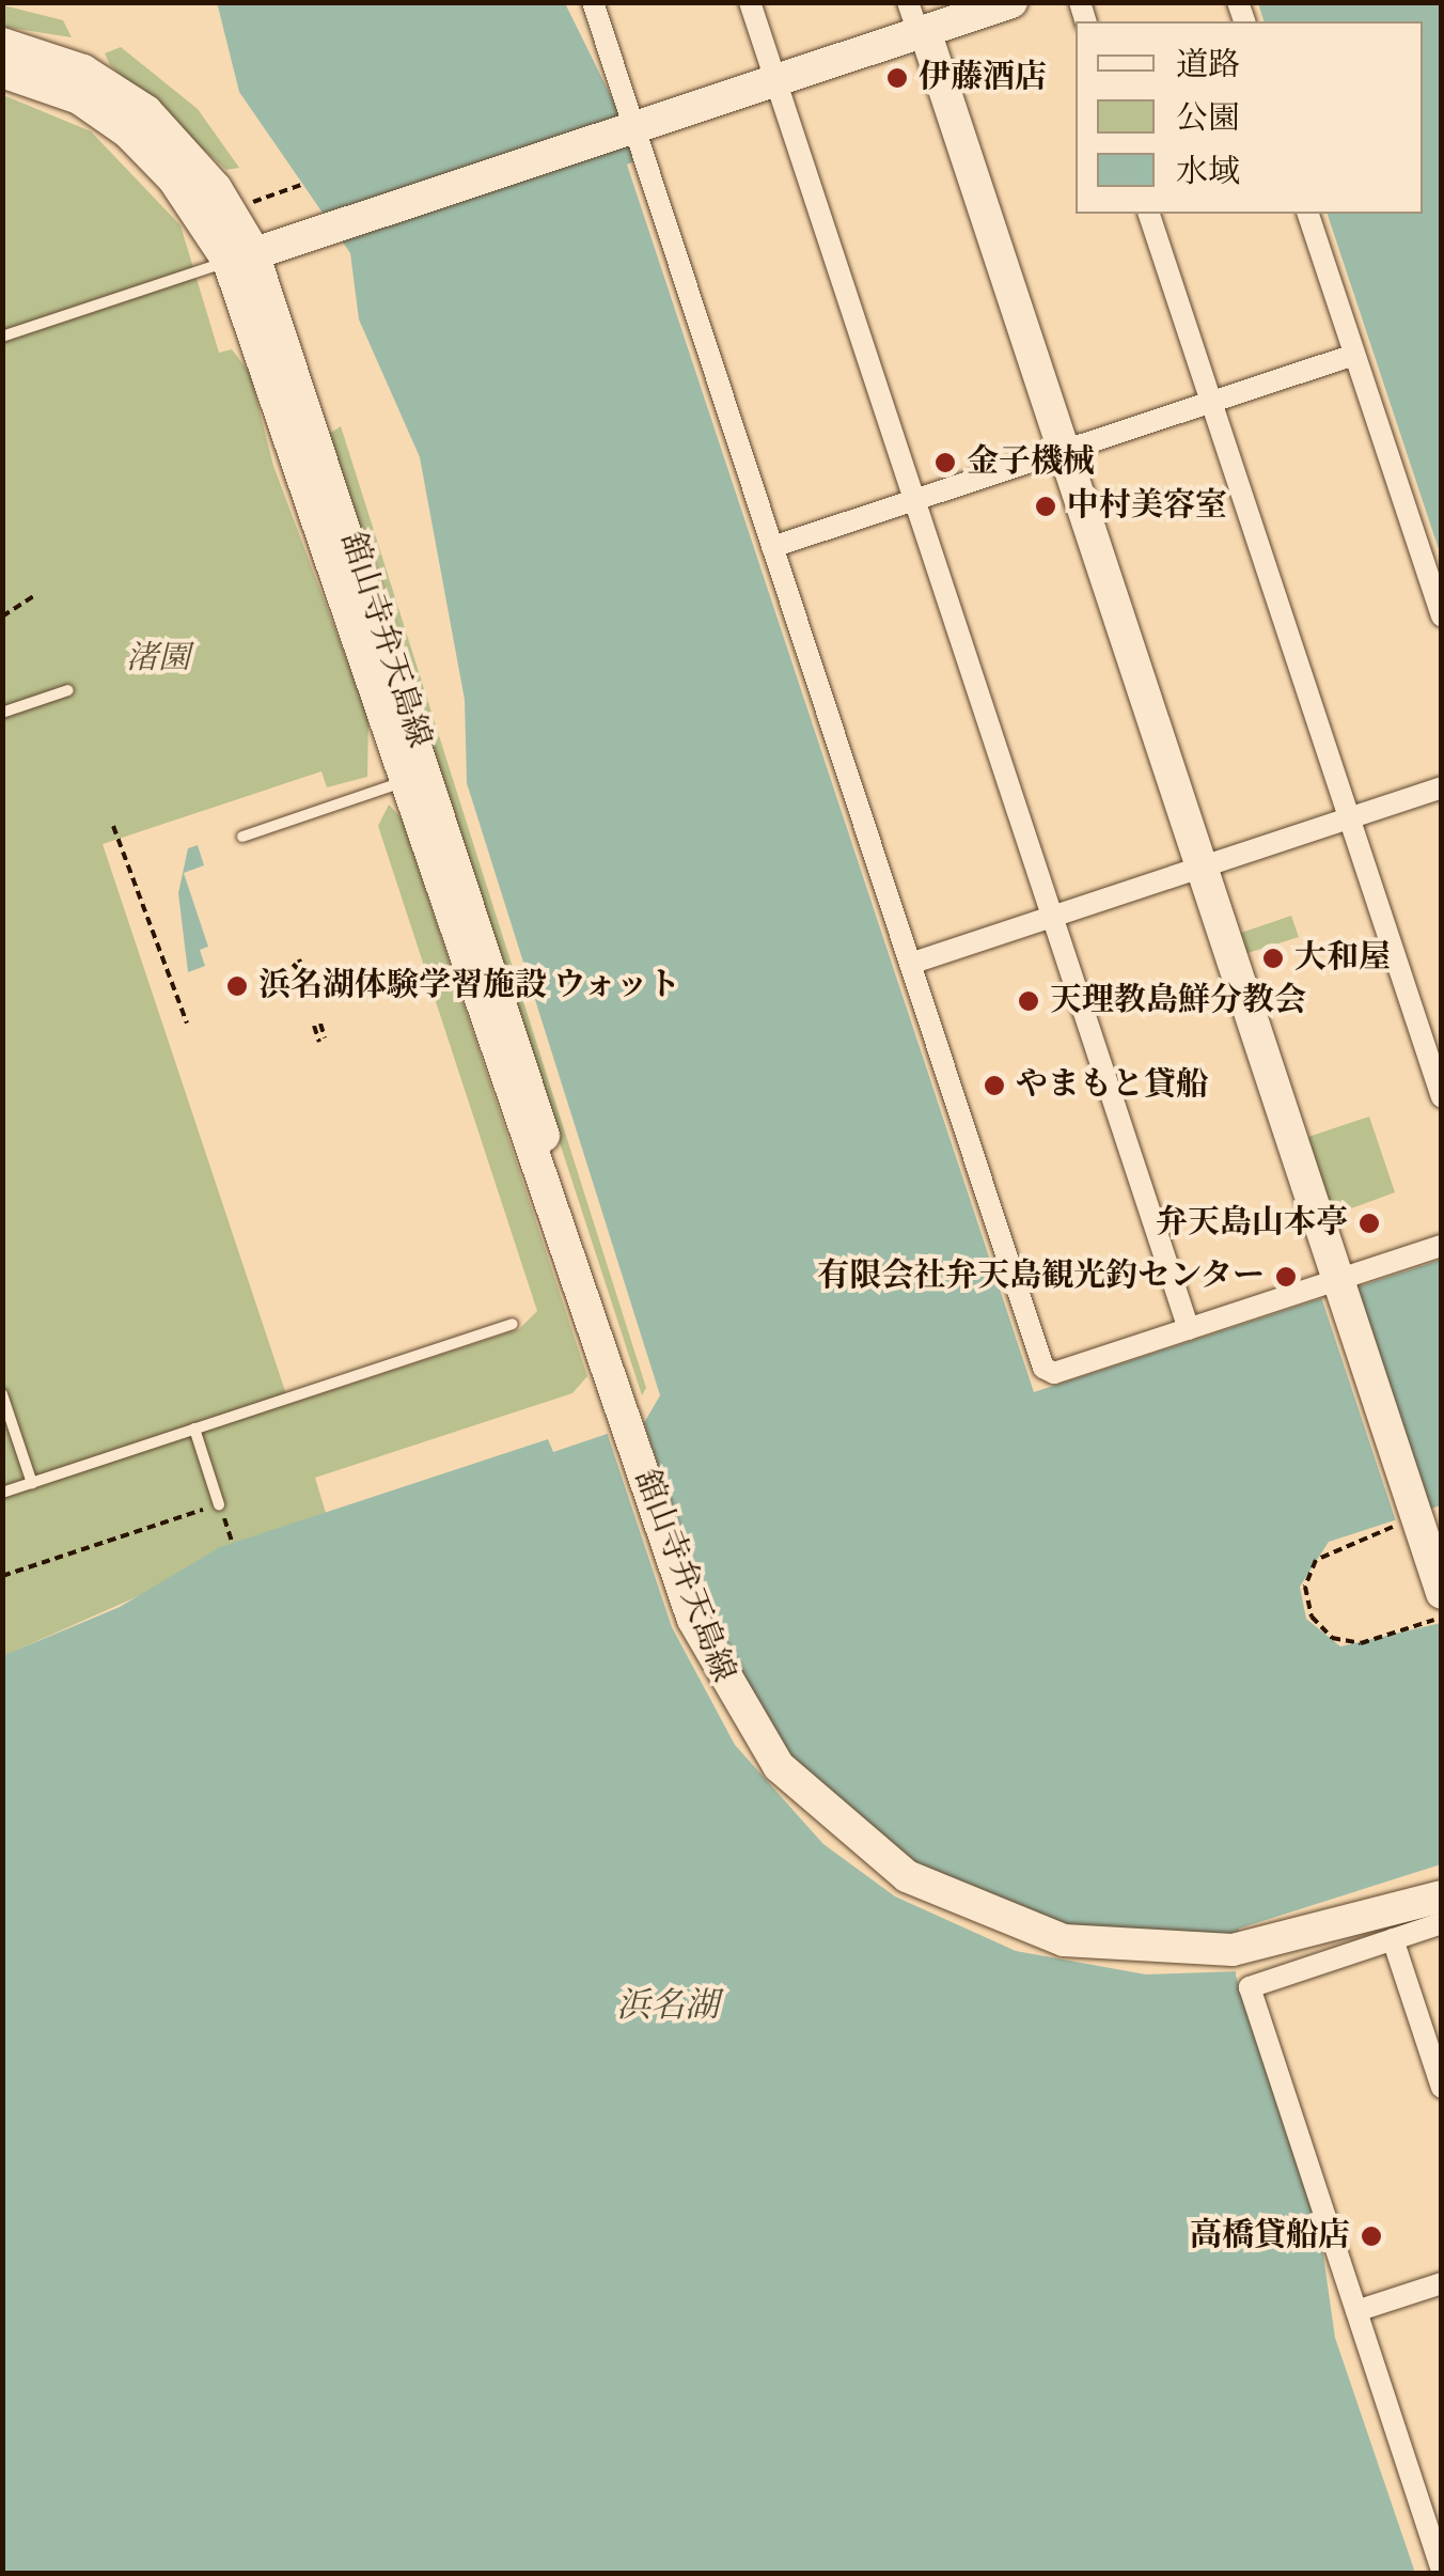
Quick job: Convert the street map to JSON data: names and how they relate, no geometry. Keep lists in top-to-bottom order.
{
  "streets": {
    "main road": ["舘山寺弁天島線"]
  },
  "water": ["浜名湖"],
  "parks": ["渚園"],
  "places": [
    "伊藤酒店",
    "金子機械",
    "中村美容室",
    "大和屋",
    "浜名湖体験学習施設 ウォット",
    "天理教島鮮分教会",
    "やまもと貸船",
    "弁天島山本亭",
    "有限会社弁天島観光釣センター",
    "高橋貸船店"
  ],
  "legend": ["道路", "公園", "水域"]
}
